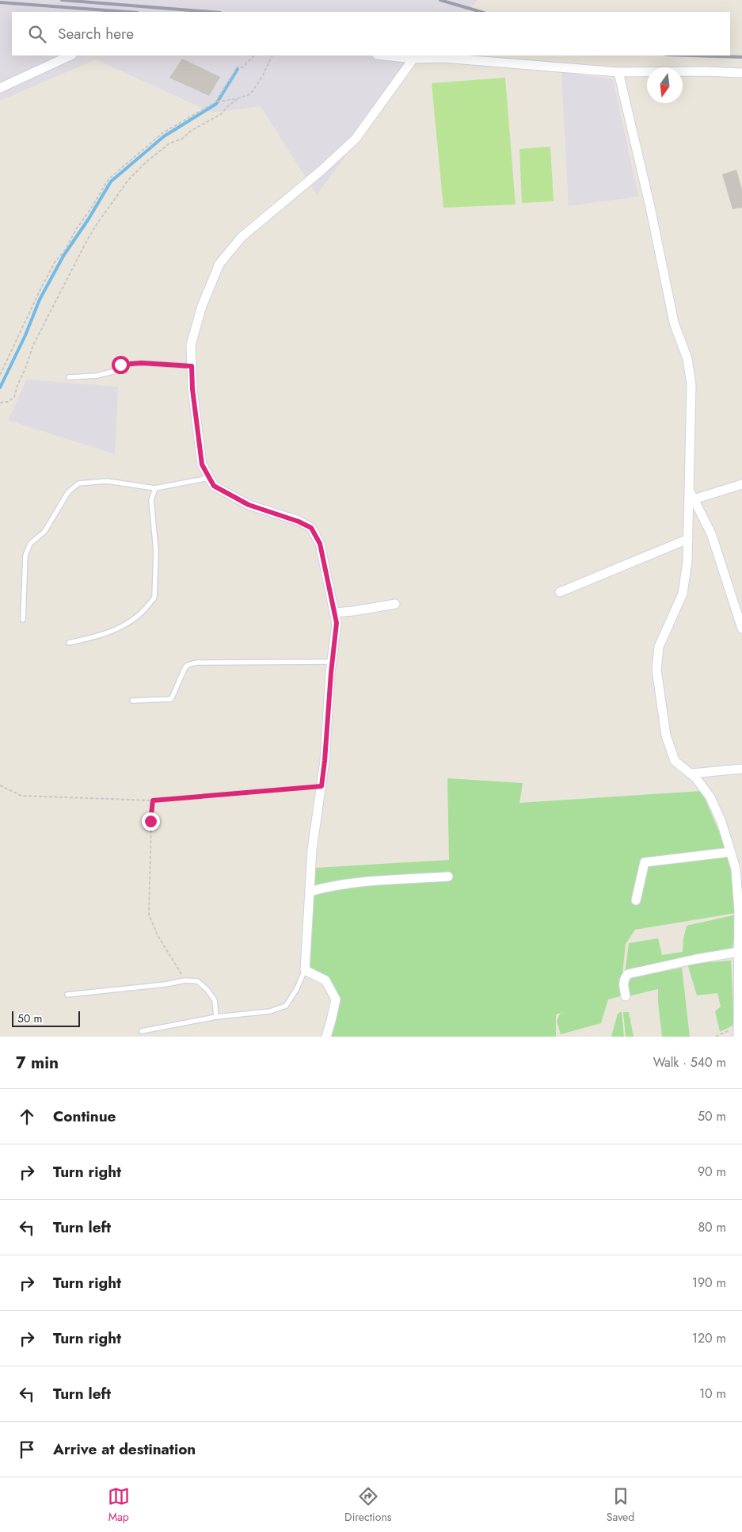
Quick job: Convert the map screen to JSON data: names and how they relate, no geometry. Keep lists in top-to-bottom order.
{
  "scale_bar": "50 m",
  "north": "bottom",
  "page": {
    "search": "Search here",
    "scale": "50 m",
    "heading": ["7 min", "Walk · 540 m"],
    "list": [
      ["Continue", "50 m"],
      ["Turn right", "90 m"],
      ["Turn left", "80 m"],
      ["Turn right", "190 m"],
      ["Turn right", "120 m"],
      ["Turn left", "10 m"],
      "Arrive at destination"
    ],
    "nav": ["Map", "Directions", "Saved"]
  }
}
